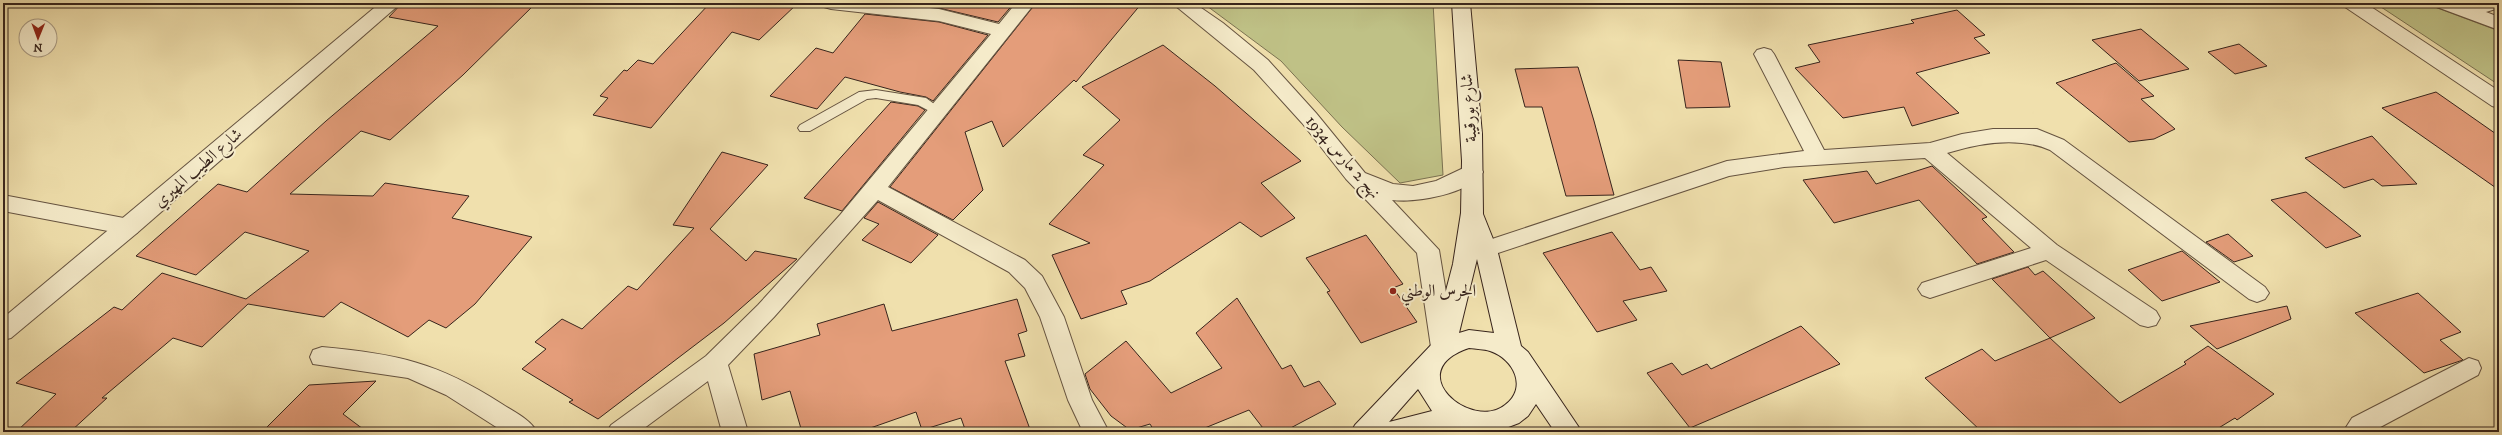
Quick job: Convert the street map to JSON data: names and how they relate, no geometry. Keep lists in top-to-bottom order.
{
  "streets": {
    "street": ["شارع بورقيبة", "نهج 2 مارس 1934", "شارع الطيب المهيري"]
  },
  "crossings": [
    ["شارع بورقيبة", "نهج 2 مارس 1934"]
  ],
  "places": ["الحرس الوطني"],
  "north": "bottom"
}
